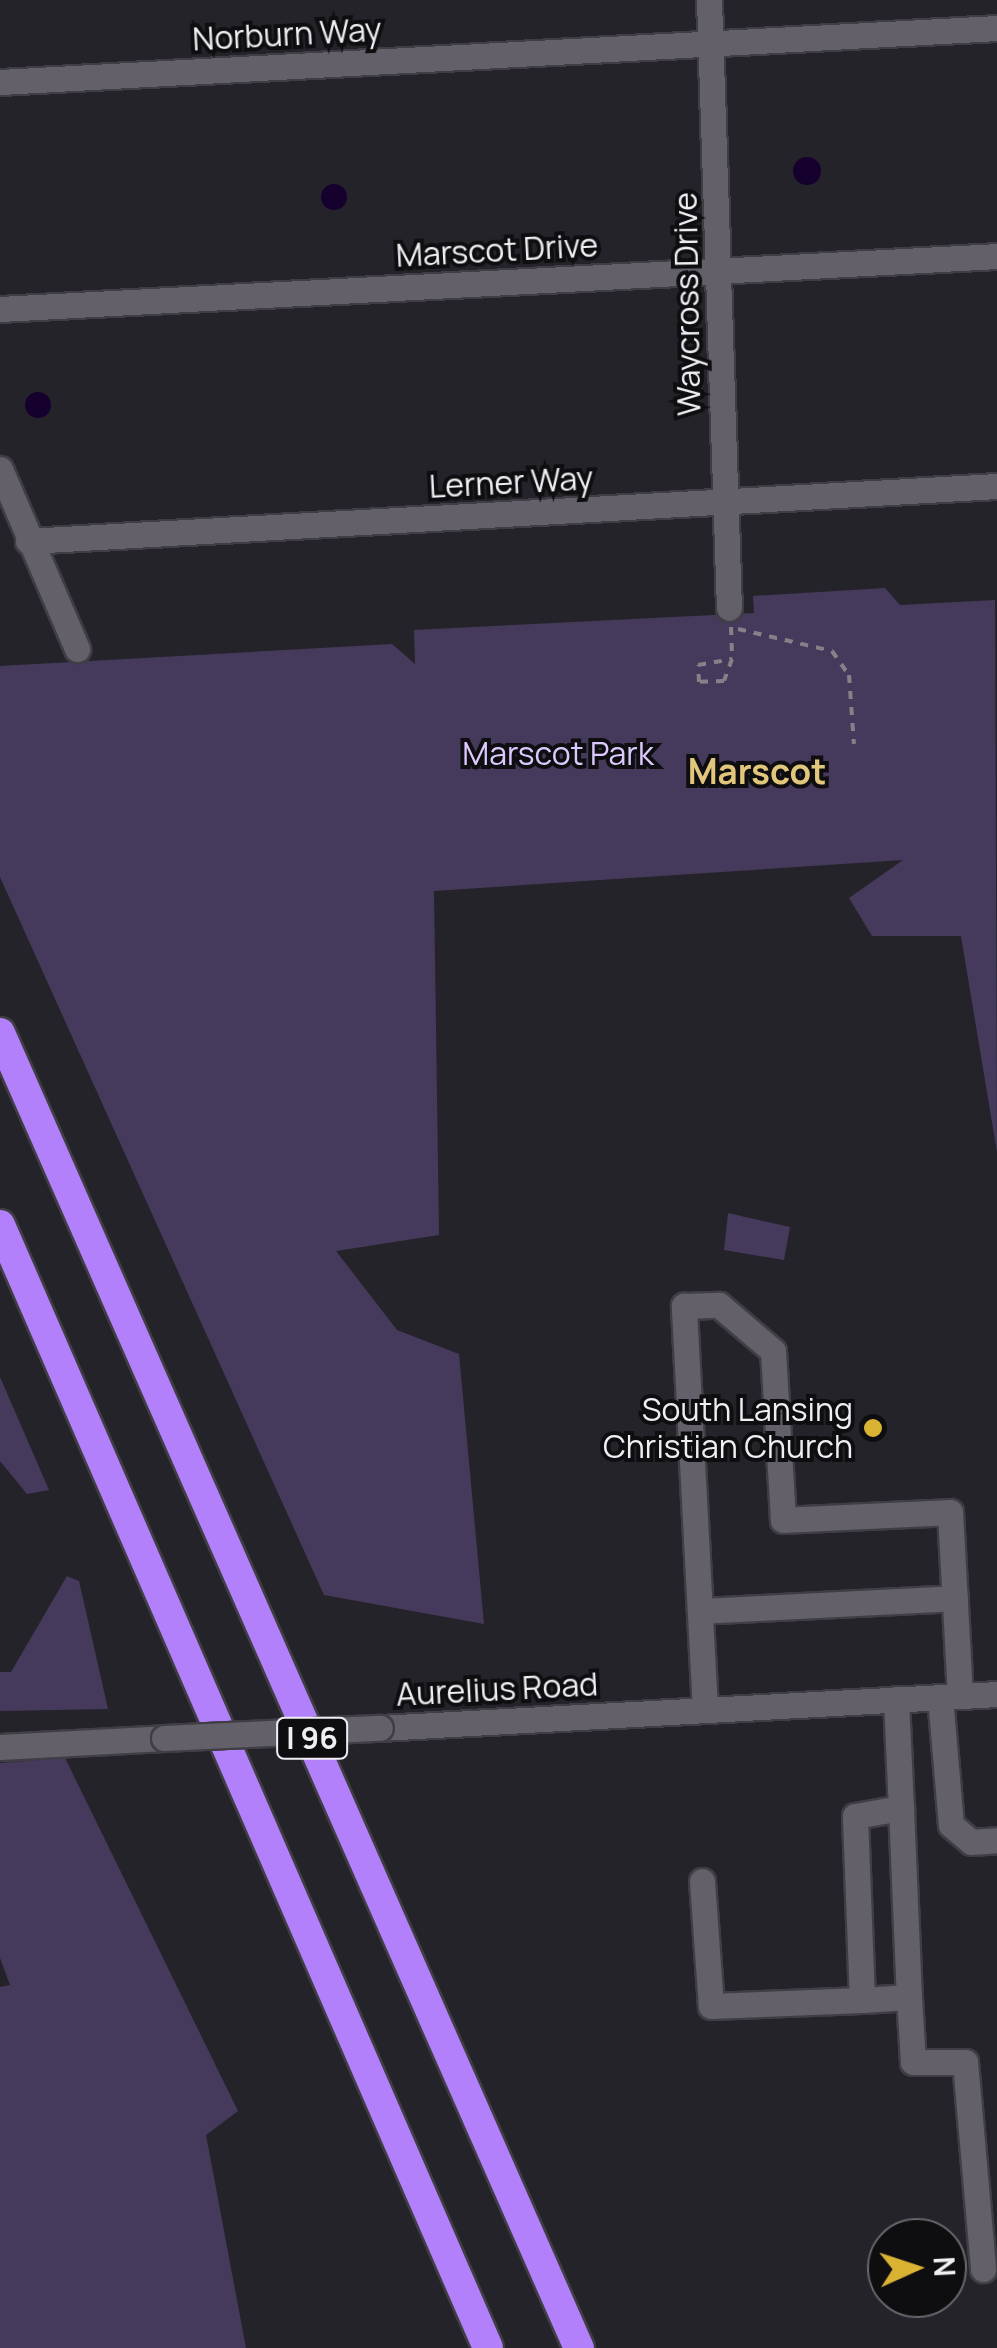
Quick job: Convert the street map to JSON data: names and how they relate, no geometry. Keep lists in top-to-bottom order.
{
  "streets": {
    "highway": ["I 96"],
    "street": [
      "Norburn Way",
      "Marscot Drive",
      "Waycross Drive",
      "Lerner Way",
      "Aurelius Road"
    ]
  },
  "crossings": [
    ["Norburn Way", "Waycross Drive"],
    ["Marscot Drive", "Waycross Drive"],
    ["Waycross Drive", "Lerner Way"]
  ],
  "districts": ["Marscot"],
  "parks": ["Marscot Park"],
  "places": ["South Lansing Christian Church"],
  "north": "right"
}
